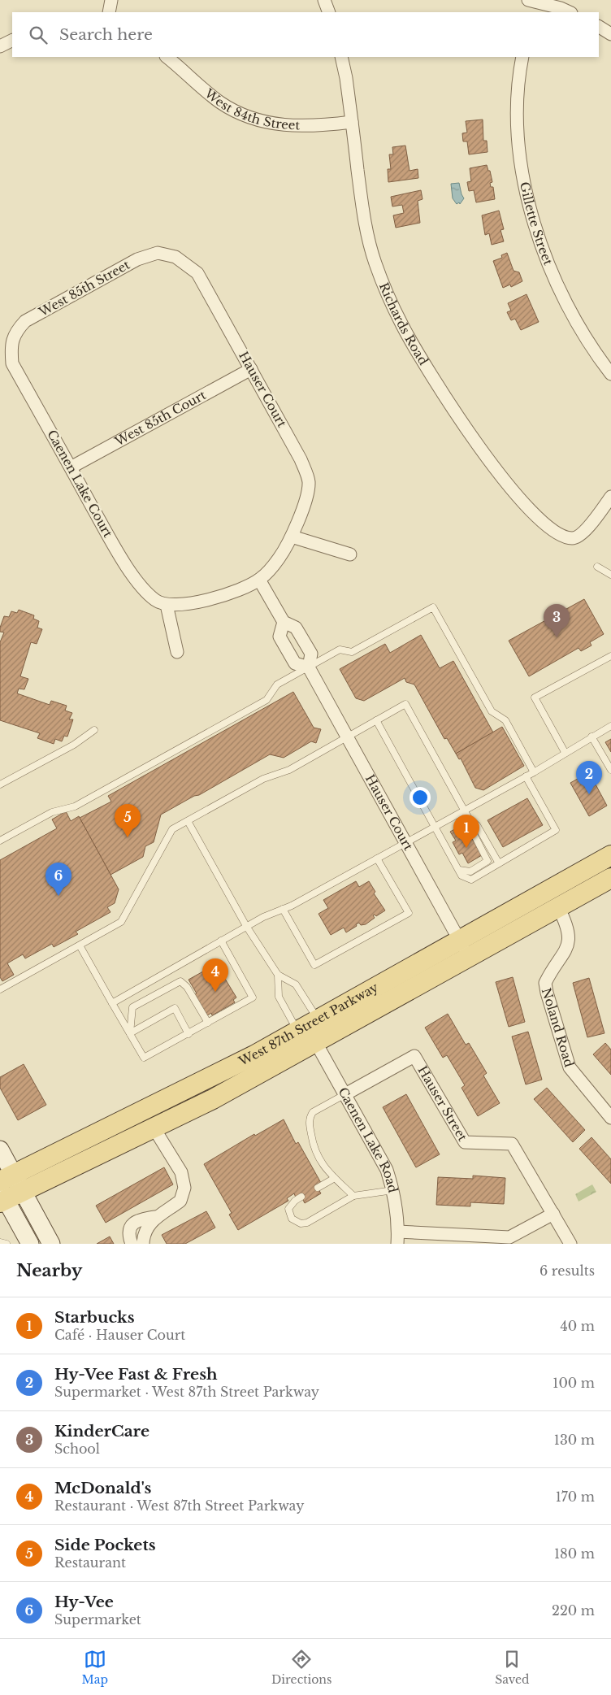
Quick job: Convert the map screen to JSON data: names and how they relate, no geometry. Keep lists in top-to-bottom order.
{
  "streets": {
    "main road": ["West 87th Street Parkway"],
    "street": [
      "West 84th Street",
      "Gillette Street",
      "West 85th Street",
      "Richards Road",
      "Hauser Court",
      "West 85th Court",
      "Caenen Lake Court",
      "Noland Road",
      "Hauser Street",
      "Caenen Lake Road"
    ]
  },
  "crossings": [
    ["West 84th Street", "Richards Road"],
    ["West 85th Street", "Hauser Court"],
    ["West 85th Street", "Caenen Lake Court"],
    ["Hauser Court", "West 85th Court"],
    ["Hauser Court", "West 87th Street Parkway"],
    ["West 85th Court", "Caenen Lake Court"],
    ["West 87th Street Parkway", "Noland Road"],
    ["West 87th Street Parkway", "Caenen Lake Road"],
    ["Hauser Street", "Caenen Lake Road"]
  ],
  "page": {
    "search": "Search here",
    "pins": [
      "3",
      "2",
      "5",
      "1",
      "6",
      "4"
    ],
    "heading": ["Nearby", "6 results"],
    "list": [
      {
        "mark": "1",
        "name": "Starbucks",
        "note": "Café · Hauser Court",
        "value": "40 m"
      },
      {
        "mark": "2",
        "name": "Hy-Vee Fast & Fresh",
        "note": "Supermarket · West 87th Street Parkway",
        "value": "100 m"
      },
      {
        "mark": "3",
        "name": "KinderCare",
        "note": "School",
        "value": "130 m"
      },
      {
        "mark": "4",
        "name": "McDonald's",
        "note": "Restaurant · West 87th Street Parkway",
        "value": "170 m"
      },
      {
        "mark": "5",
        "name": "Side Pockets",
        "note": "Restaurant",
        "value": "180 m"
      },
      {
        "mark": "6",
        "name": "Hy-Vee",
        "note": "Supermarket",
        "value": "220 m"
      }
    ],
    "nav": ["Map", "Directions", "Saved"]
  }
}
